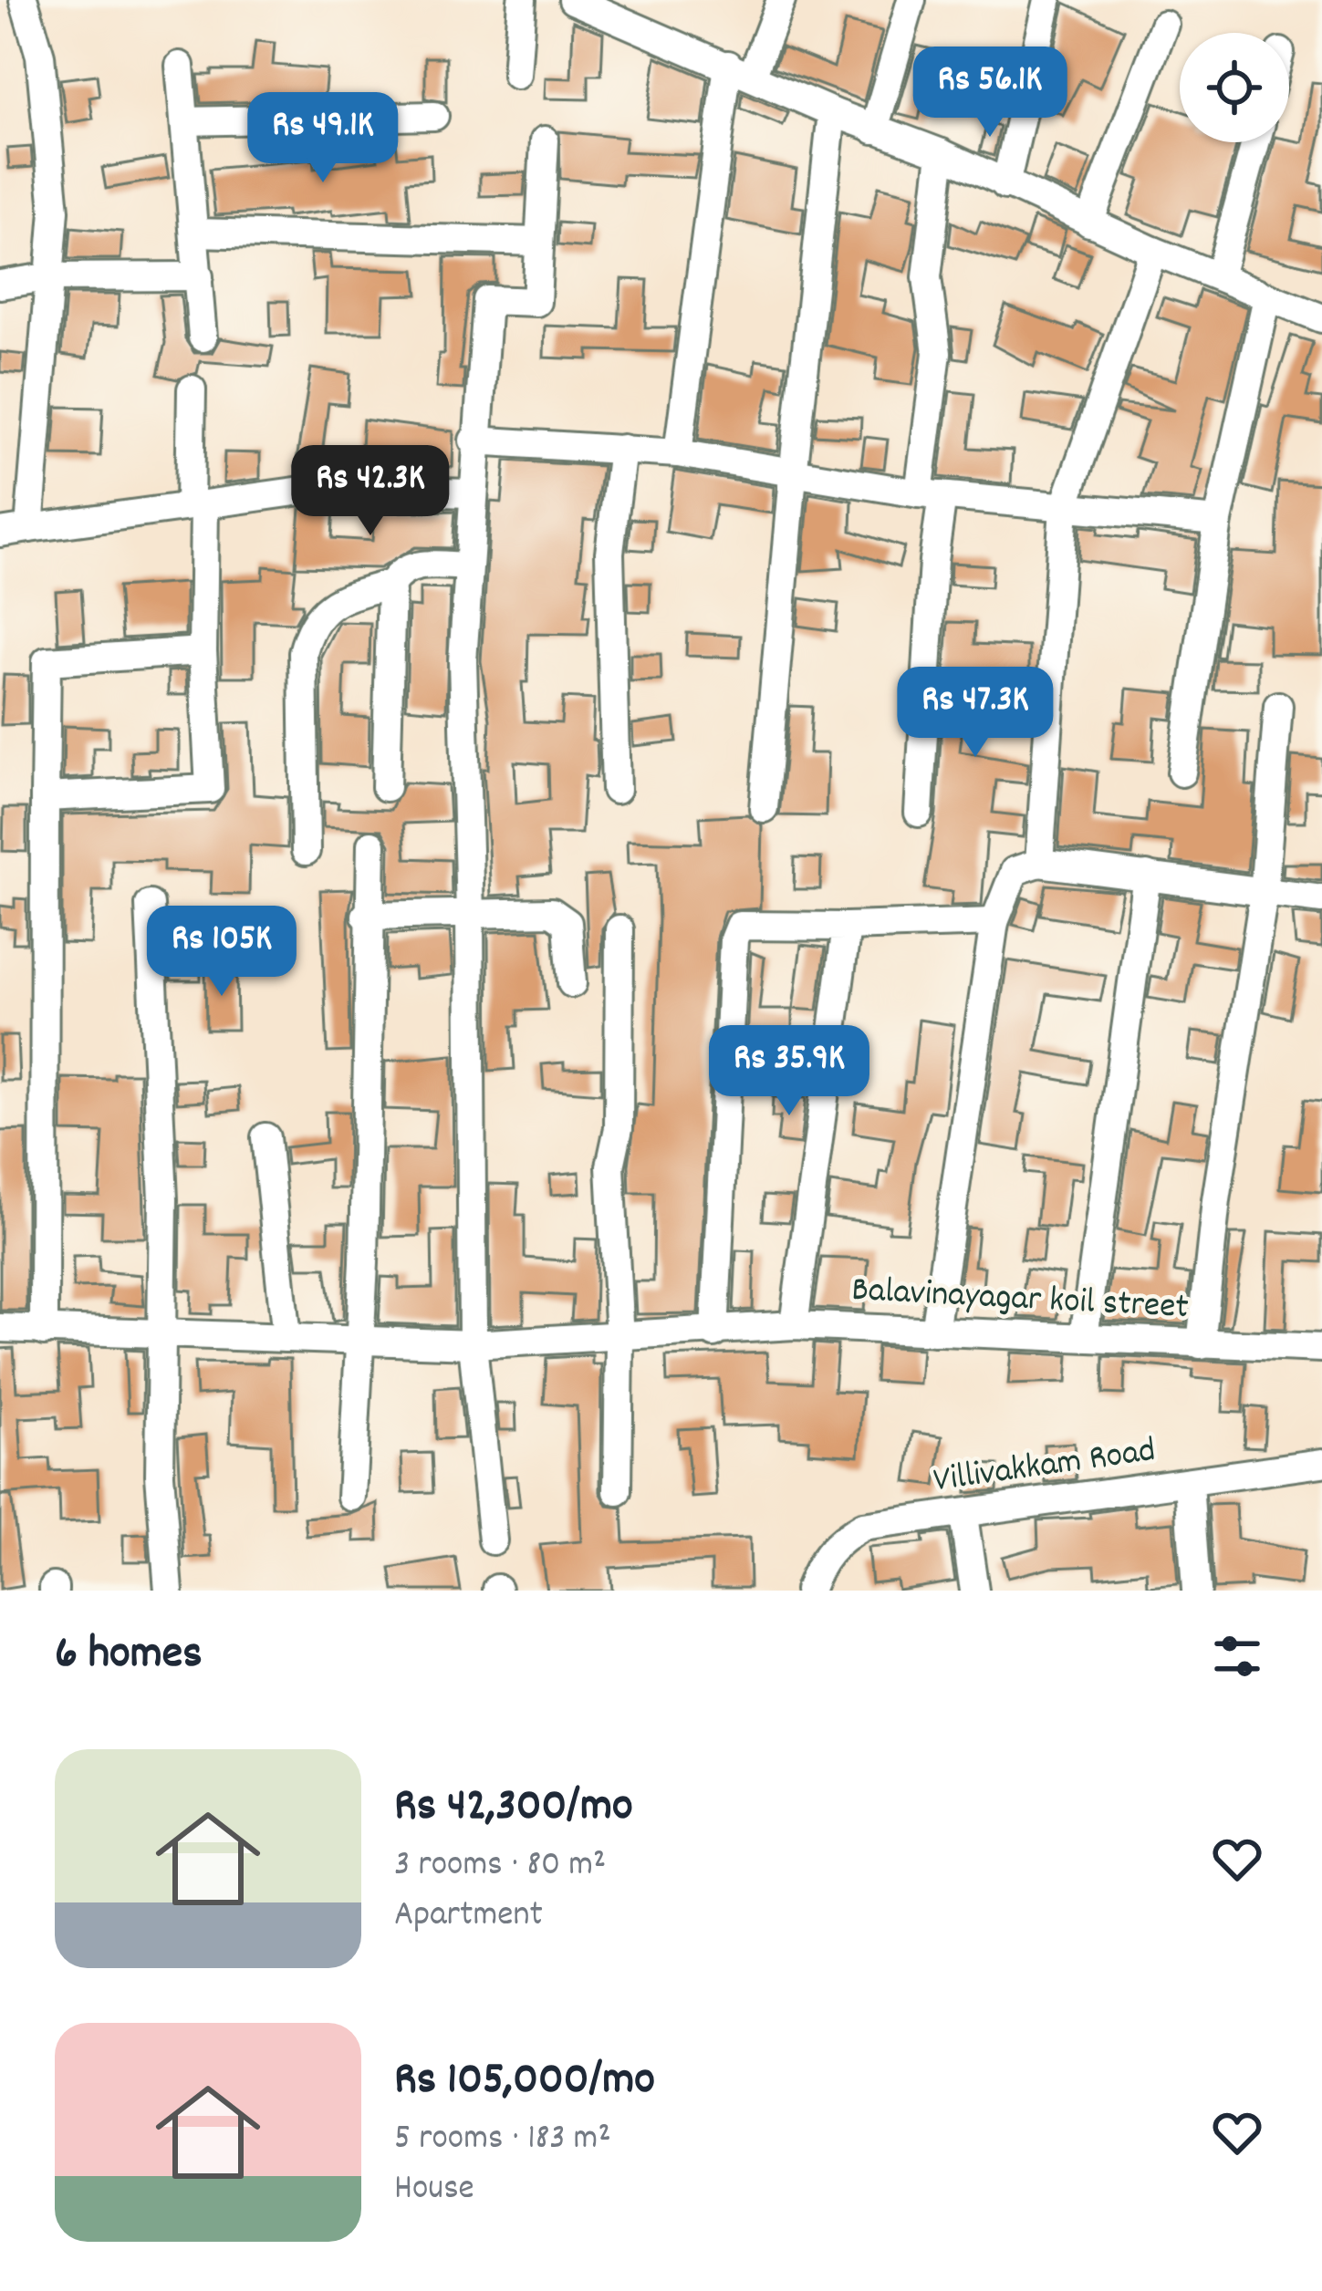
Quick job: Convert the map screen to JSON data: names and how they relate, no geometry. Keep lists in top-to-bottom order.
{
  "streets": {
    "street": ["Balavinayagar koil street", "Villivakkam Road"]
  },
  "page": {
    "price": [
      "Rs 56.1K",
      "Rs 49.1K",
      "Rs 42.3K",
      "Rs 47.3K",
      "Rs 105K",
      "Rs 35.9K"
    ],
    "heading": "6 homes",
    "list": [
      {
        "name": "Rs 42,300/mo",
        "note": "3 rooms · 80 m² · Apartment"
      },
      {
        "name": "Rs 105,000/mo",
        "note": "5 rooms · 183 m² · House"
      }
    ]
  }
}
